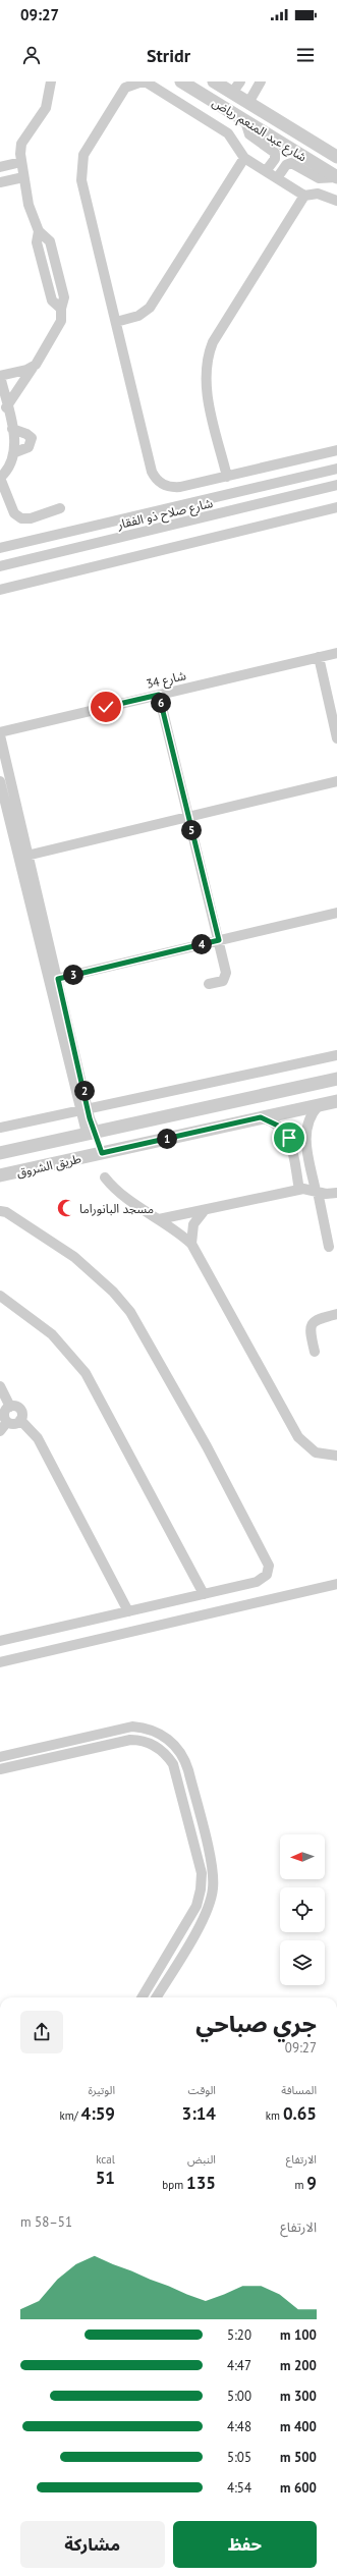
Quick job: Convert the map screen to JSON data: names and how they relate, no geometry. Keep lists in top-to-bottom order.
{
  "streets": {
    "street": [
      "شارع عبد المنعم رياض",
      "شارع صلاح ذو الفقار",
      "شارع 34",
      "طريق الشروق"
    ]
  },
  "places": {
    "mosque": ["مسجد البانوراما"]
  },
  "north": "left",
  "page": {
    "status": "09:27",
    "header": "Stridr",
    "pins": [
      "6",
      "5",
      "4",
      "3",
      "2",
      "1"
    ],
    "heading": ["جري صباحي", "09:27"],
    "stats": [
      ["المسافة", "0.65 km"],
      ["الوقت", "3:14"],
      ["الوتيرة", "4:59 /km"],
      ["الارتفاع", "9 m"],
      ["النبض", "135 bpm"],
      ["kcal", "51"]
    ],
    "chart": ["الارتفاع", "51–58 m"],
    "list": [
      {
        "name": "100 m",
        "note": "5:20"
      },
      {
        "name": "200 m",
        "note": "4:47"
      },
      {
        "name": "300 m",
        "note": "5:00"
      },
      {
        "name": "400 m",
        "note": "4:48"
      },
      {
        "name": "500 m",
        "note": "5:05"
      },
      {
        "name": "600 m",
        "note": "4:54"
      }
    ],
    "buttons": ["حفظ", "مشاركة"]
  }
}
